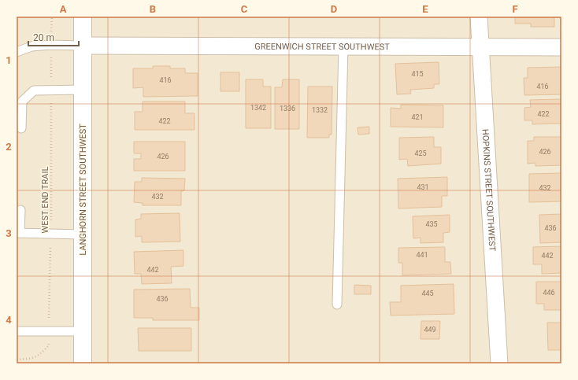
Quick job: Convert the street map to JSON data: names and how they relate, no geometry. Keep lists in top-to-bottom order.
{
  "streets": {
    "street": ["GREENWICH STREET SOUTHWEST", "LANGHORN STREET SOUTHWEST", "HOPKINS STREET SOUTHWEST"],
    "path": ["WEST END TRAIL"]
  },
  "crossings": [
    ["GREENWICH STREET SOUTHWEST", "LANGHORN STREET SOUTHWEST"],
    ["GREENWICH STREET SOUTHWEST", "HOPKINS STREET SOUTHWEST"]
  ],
  "house_numbers": [
    "415",
    "416",
    "416",
    "1342",
    "1336",
    "1332",
    "422",
    "421",
    "422",
    "426",
    "425",
    "426",
    "431",
    "432",
    "432",
    "435",
    "436",
    "441",
    "442",
    "442",
    "446",
    "445",
    "436",
    "449"
  ],
  "scale_bar": "20 m",
  "grid": {
    "columns": [
      "A",
      "B",
      "C",
      "D",
      "E",
      "F"
    ],
    "rows": [
      "1",
      "2",
      "3",
      "4"
    ]
  }
}
